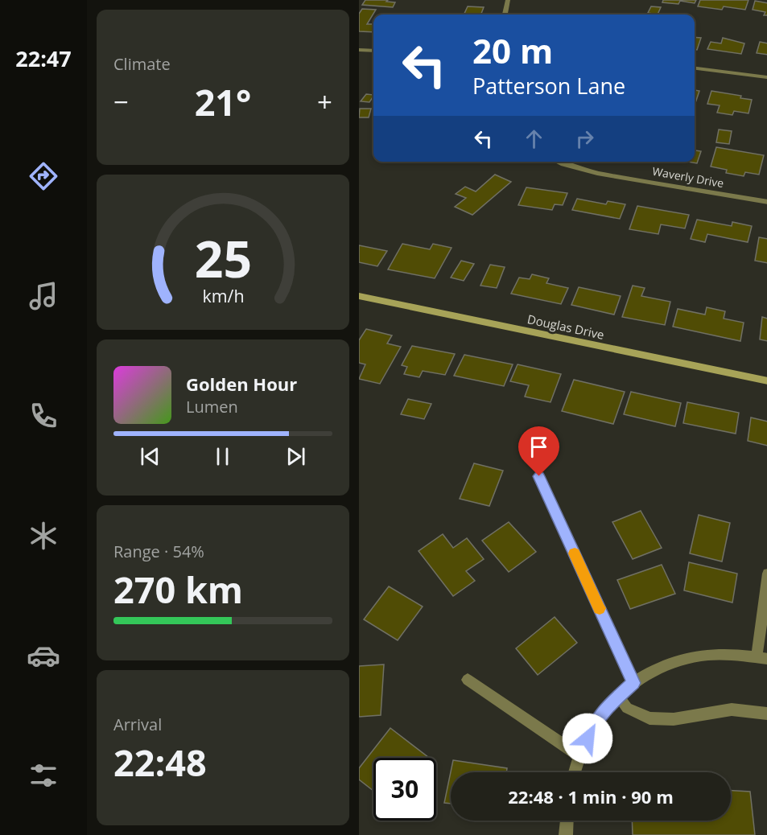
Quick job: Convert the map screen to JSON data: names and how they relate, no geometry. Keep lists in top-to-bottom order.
{
  "streets": {
    "street": ["Waverly Drive", "Douglas Drive"]
  },
  "page": {
    "tabs": "22:47",
    "tile": [
      "Climate",
      ["Range · 54%", "270 km"],
      ["Arrival", "22:48"]
    ],
    "turn": ["20 m", "Patterson Lane"],
    "heat": ["−", "21°", "+"],
    "song": ["Golden Hour", "Lumen"],
    "limit": "30",
    "trip": "22:48 · 1 min · 90 m",
    "gauge": ["25", "km/h"]
  }
}
